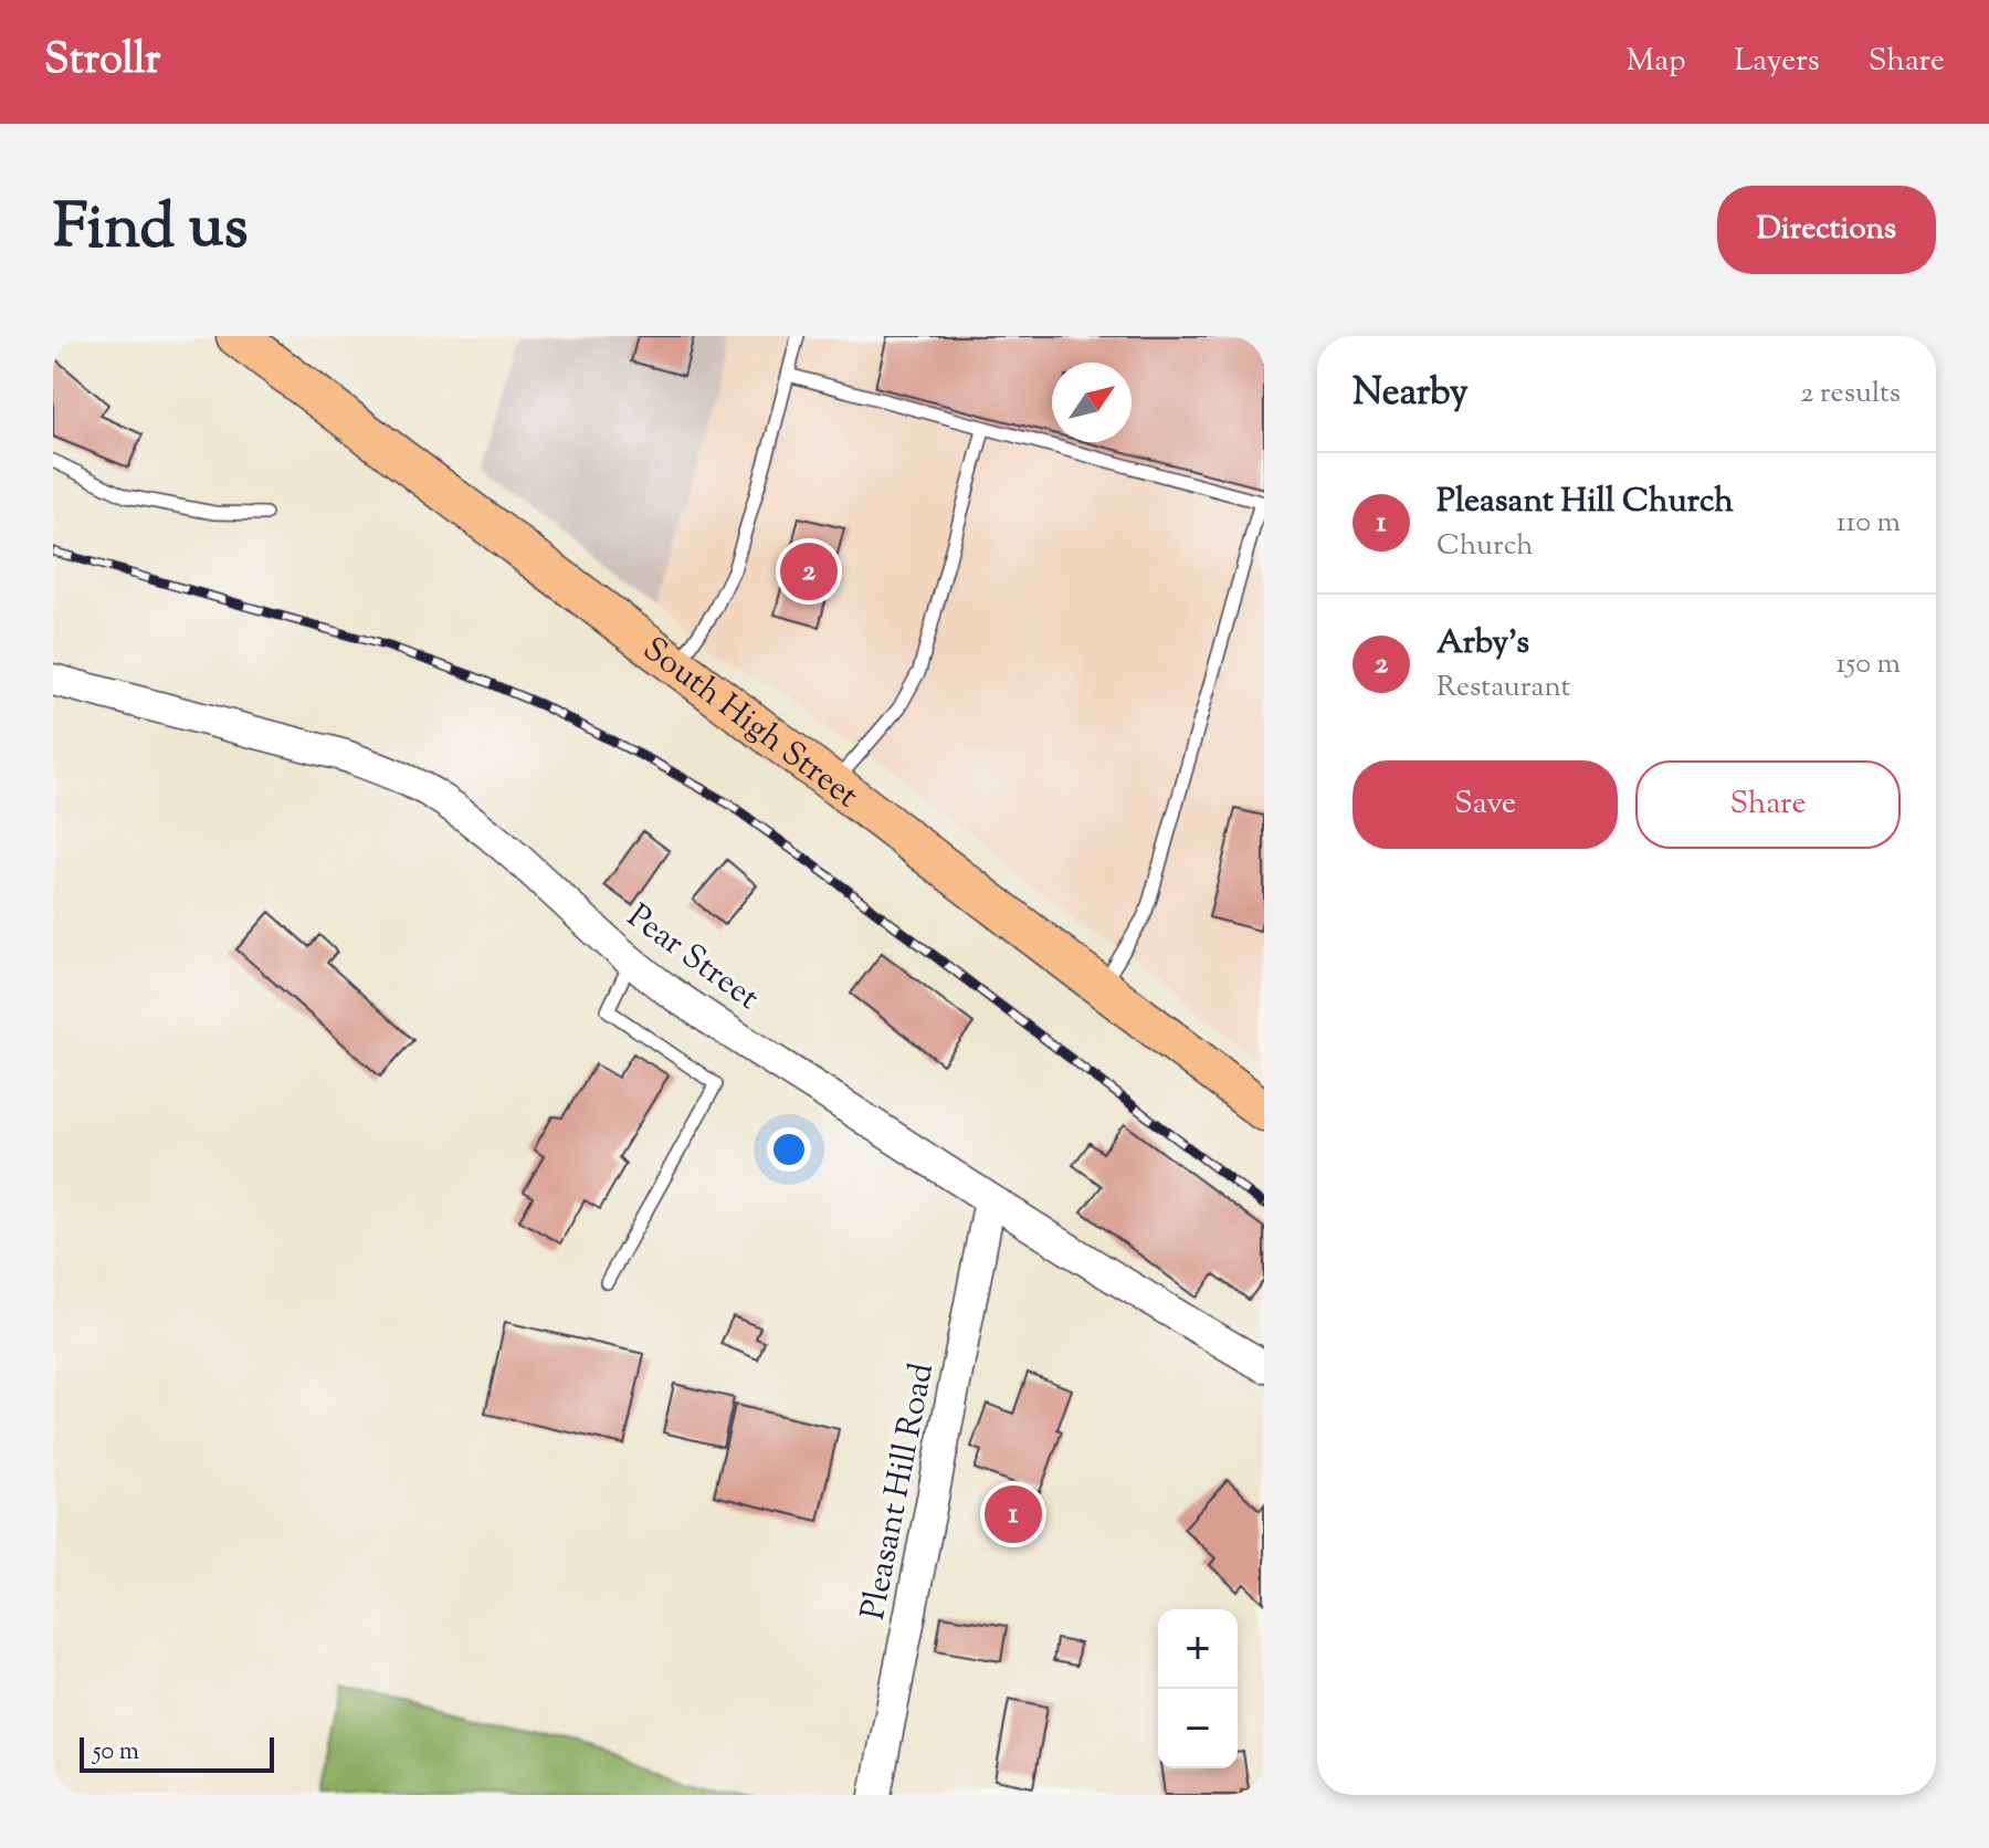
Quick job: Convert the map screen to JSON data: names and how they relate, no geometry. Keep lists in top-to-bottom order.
{
  "streets": {
    "main road": ["South High Street"],
    "street": ["Pear Street", "Pleasant Hill Road"]
  },
  "crossings": [
    ["Pear Street", "Pleasant Hill Road"]
  ],
  "scale_bar": "50 m",
  "north": "top right",
  "page": {
    "header": "Strollr",
    "nav": ["Map", "Layers", "Share"],
    "title": "Find us",
    "buttons": [
      "Directions",
      ["Save", "Share"]
    ],
    "heading": ["Nearby", "2 results"],
    "list": [
      {
        "mark": "1",
        "name": "Pleasant Hill Church",
        "note": "Church",
        "value": "110 m"
      },
      {
        "mark": "2",
        "name": "Arby's",
        "note": "Restaurant",
        "value": "150 m"
      }
    ],
    "pins": ["2", "1"],
    "map_buttons": ["+", "−"],
    "scale": "50 m"
  }
}
